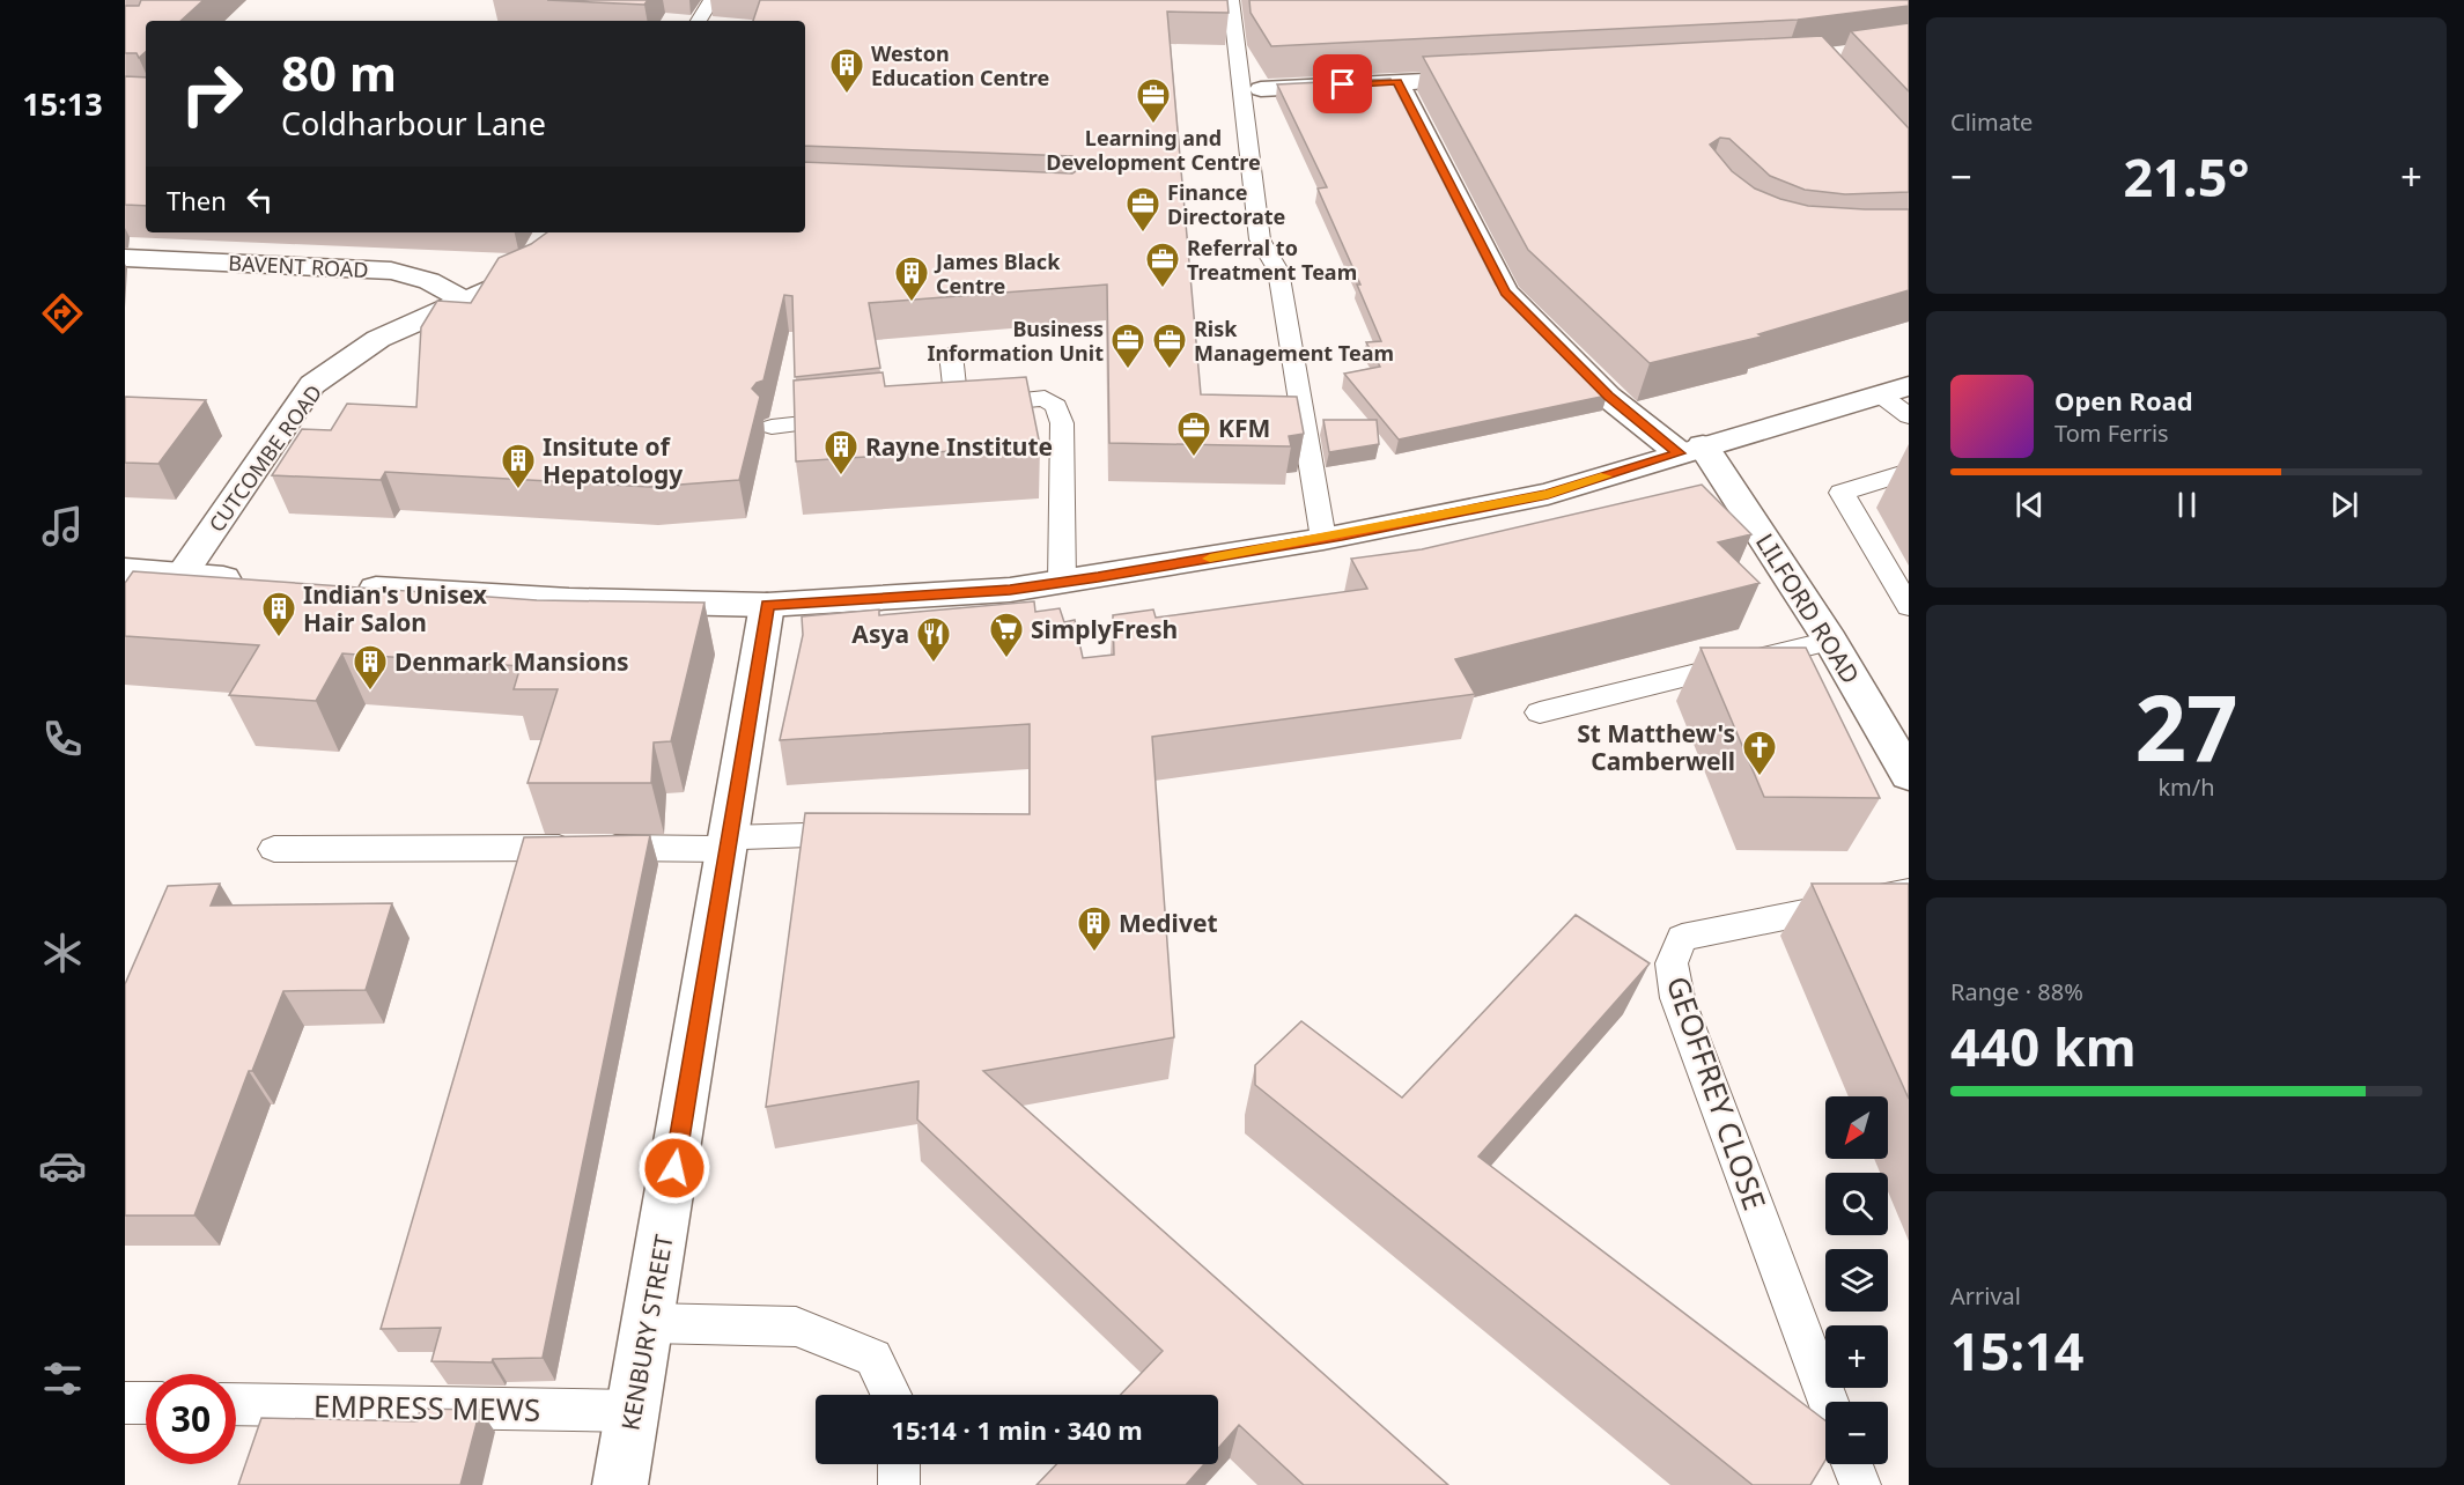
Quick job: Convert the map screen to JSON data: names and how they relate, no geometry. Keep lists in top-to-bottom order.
{
  "streets": {
    "street": [
      "BAVENT ROAD",
      "CUTCOMBE ROAD",
      "LILFORD ROAD",
      "KENBURY STREET"
    ],
    "lane": ["GEOFFREY CLOSE", "EMPRESS MEWS"]
  },
  "crossings": [
    ["BAVENT ROAD", "CUTCOMBE ROAD"],
    ["KENBURY STREET", "EMPRESS MEWS"]
  ],
  "places": {
    "building": [
      "Weston Education Centre",
      "James Black Centre",
      "Rayne Institute",
      "Insitute of Hepatology",
      "Indian's Unisex Hair Salon",
      "Denmark Mansions",
      "Medivet"
    ],
    "office": [
      "Learning and Development Centre",
      "Finance Directorate",
      "Referral to Treatment Team",
      "Business Information Unit",
      "Risk Management Team",
      "KFM"
    ],
    "supermarket": ["SimplyFresh"],
    "restaurant": ["Asya"],
    "church": ["St Matthew's Camberwell"]
  },
  "north": "bottom left",
  "page": {
    "tabs": "15:13",
    "tile": [
      "Climate",
      ["27", "km/h"],
      ["Range · 88%", "440 km"],
      ["Arrival", "15:14"]
    ],
    "turn": ["80 m", "Coldharbour Lane"],
    "heat": ["−", "21.5°", "+"],
    "then": "Then",
    "song": ["Open Road", "Tom Ferris"],
    "map_buttons": ["+", "−"],
    "limit": "30",
    "trip": "15:14 · 1 min · 340 m"
  }
}
